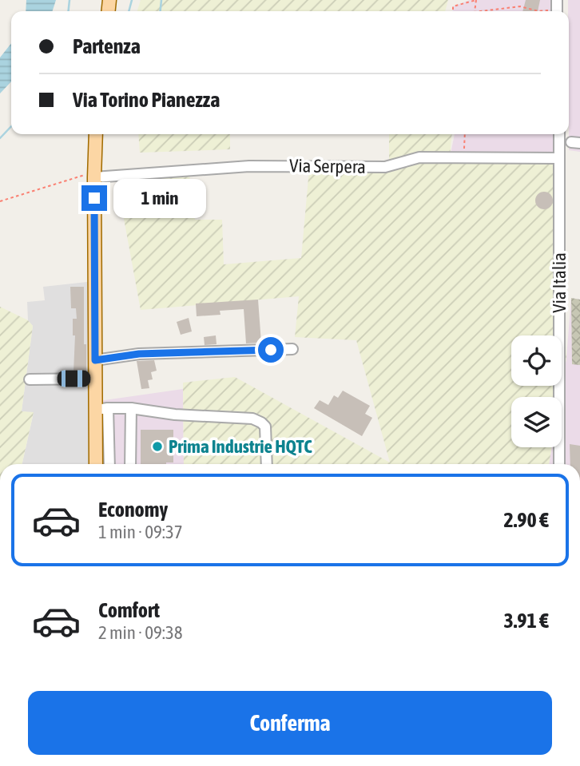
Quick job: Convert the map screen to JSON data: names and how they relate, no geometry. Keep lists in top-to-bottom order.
{
  "streets": {
    "street": ["Via Serpera", "Via Italia"]
  },
  "crossings": [
    ["Via Serpera", "Via Italia"]
  ],
  "places": ["Prima Industrie HQTC"],
  "page": {
    "banner": ["Partenza", "Via Torino Pianezza"],
    "bubble": "1 min",
    "list": [
      {
        "name": "Economy",
        "note": "1 min · 09:37",
        "value": "2.90 €"
      },
      {
        "name": "Comfort",
        "note": "2 min · 09:38",
        "value": "3.91 €"
      }
    ],
    "buttons": "Conferma"
  }
}
